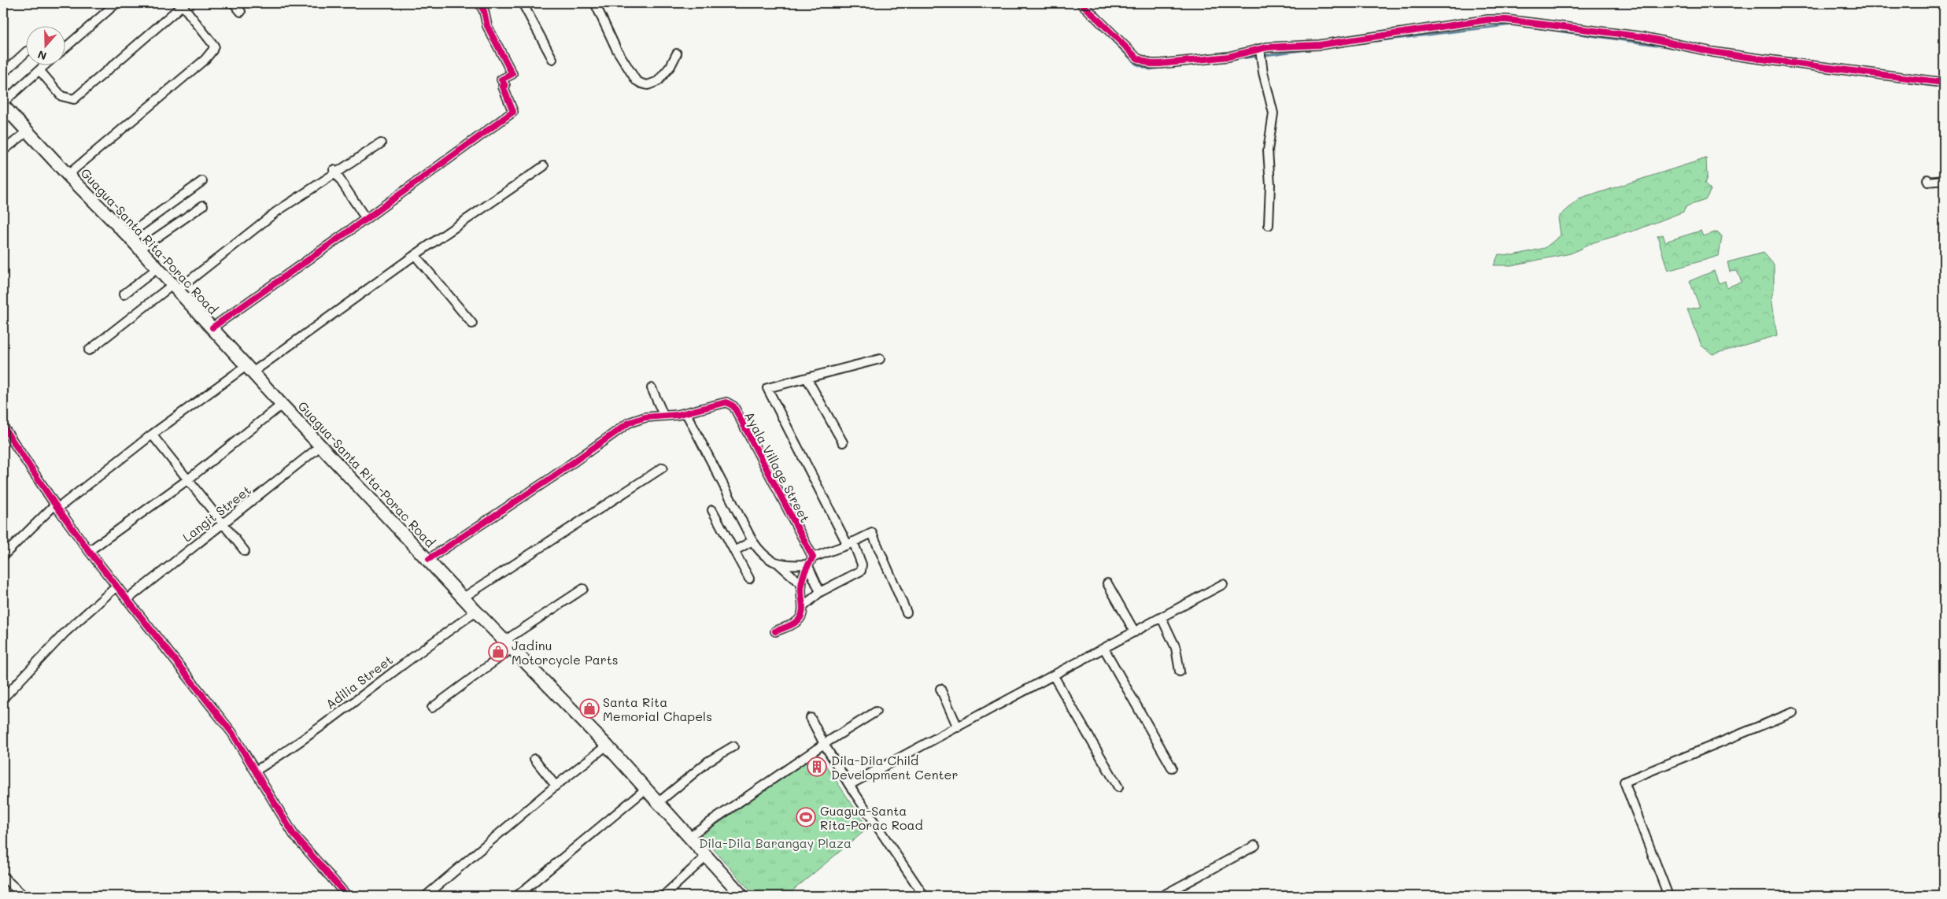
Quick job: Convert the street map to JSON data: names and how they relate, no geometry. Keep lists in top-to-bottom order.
{
  "streets": {
    "main road": ["Guagua-Santa Rita-Porac Road"],
    "street": ["Ayala Village Street", "Langit Street", "Adilia Street"]
  },
  "crossings": [
    ["Guagua-Santa Rita-Porac Road", "Ayala Village Street"],
    ["Guagua-Santa Rita-Porac Road", "Langit Street"],
    ["Guagua-Santa Rita-Porac Road", "Adilia Street"]
  ],
  "parks": ["Dila-Dila Barangay Plaza"],
  "places": {
    "shop": ["Jadinu Motorcycle Parts", "Santa Rita Memorial Chapels"],
    "building": ["Dila-Dila Child Development Center"],
    "sports": ["Guagua-Santa Rita-Porac Road"]
  },
  "north": "bottom"
}
